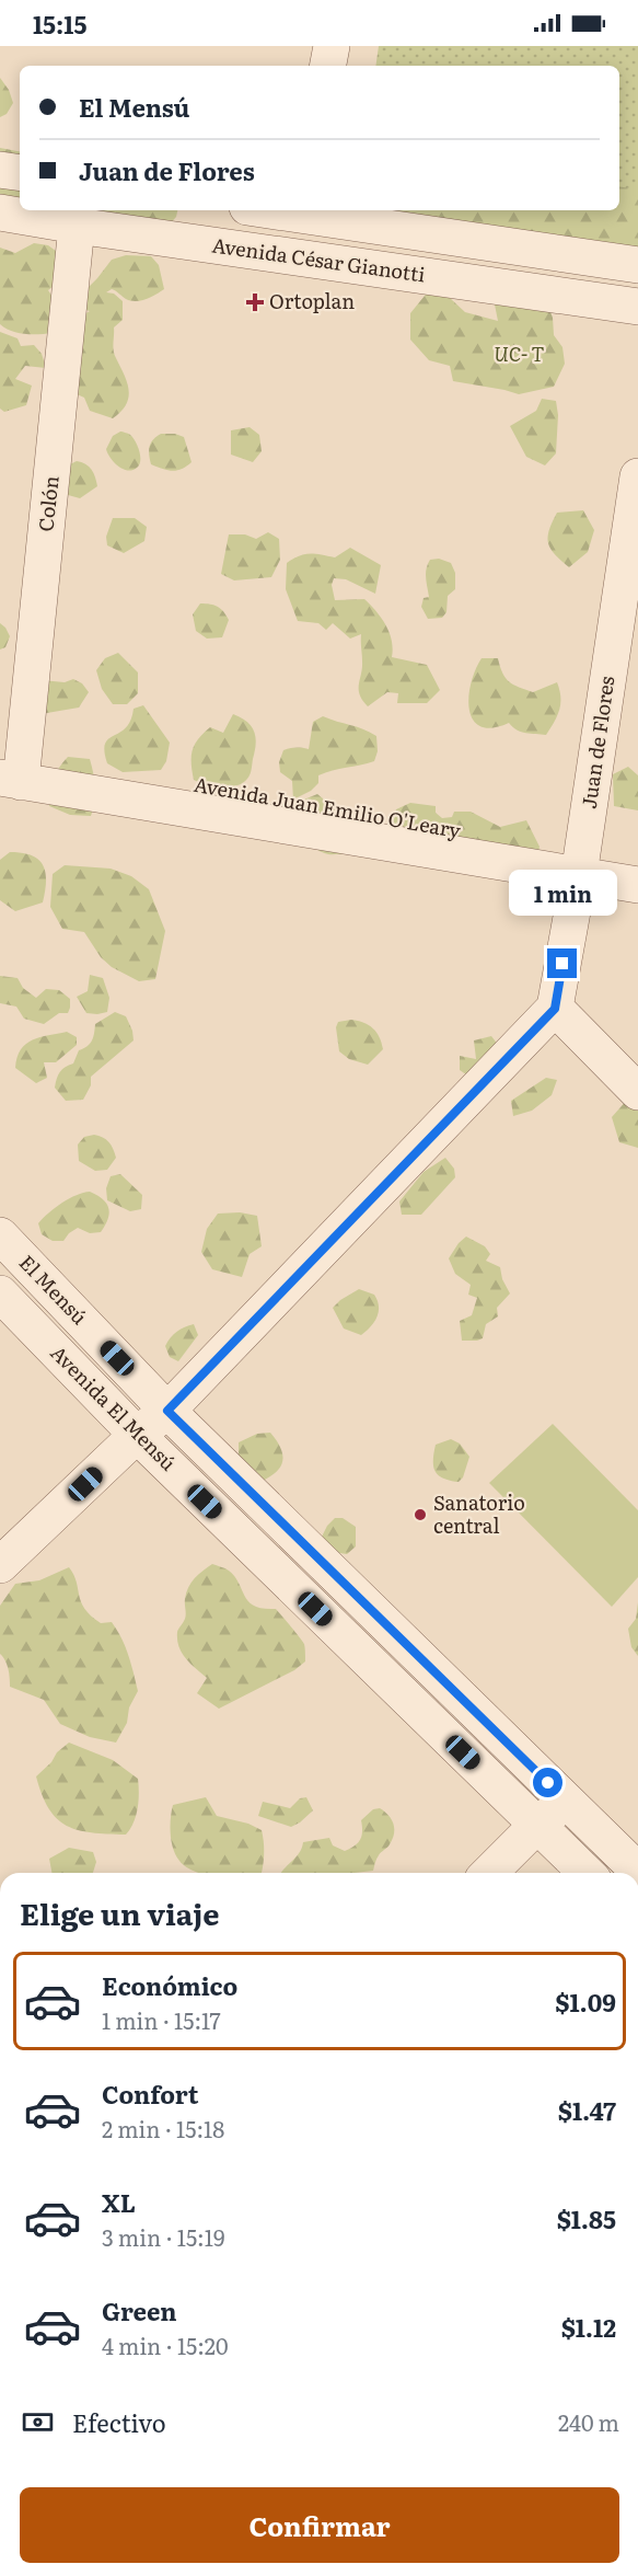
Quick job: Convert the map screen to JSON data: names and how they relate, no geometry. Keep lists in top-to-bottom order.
{
  "streets": {
    "street": [
      "Avenida César Gianotti",
      "Colón",
      "Juan de Flores",
      "Avenida Juan Emilio O'Leary",
      "El Mensú",
      "Avenida El Mensú"
    ]
  },
  "crossings": [
    ["Avenida César Gianotti", "Colón"],
    ["Colón", "Avenida Juan Emilio O'Leary"],
    ["Juan de Flores", "Avenida Juan Emilio O'Leary"]
  ],
  "parks": ["UC- T"],
  "places": {
    "health": ["Ortoplan"],
    "other": ["Sanatorio central"]
  },
  "page": {
    "status": "15:15",
    "banner": ["El Mensú", "Juan de Flores"],
    "bubble": "1 min",
    "heading": "Elige un viaje",
    "list": [
      {
        "name": "Económico",
        "note": "1 min · 15:17",
        "value": "$1.09"
      },
      {
        "name": "Confort",
        "note": "2 min · 15:18",
        "value": "$1.47"
      },
      {
        "name": "XL",
        "note": "3 min · 15:19",
        "value": "$1.85"
      },
      {
        "name": "Green",
        "note": "4 min · 15:20",
        "value": "$1.12"
      }
    ],
    "pay": ["Efectivo", "240 m"],
    "buttons": "Confirmar"
  }
}
